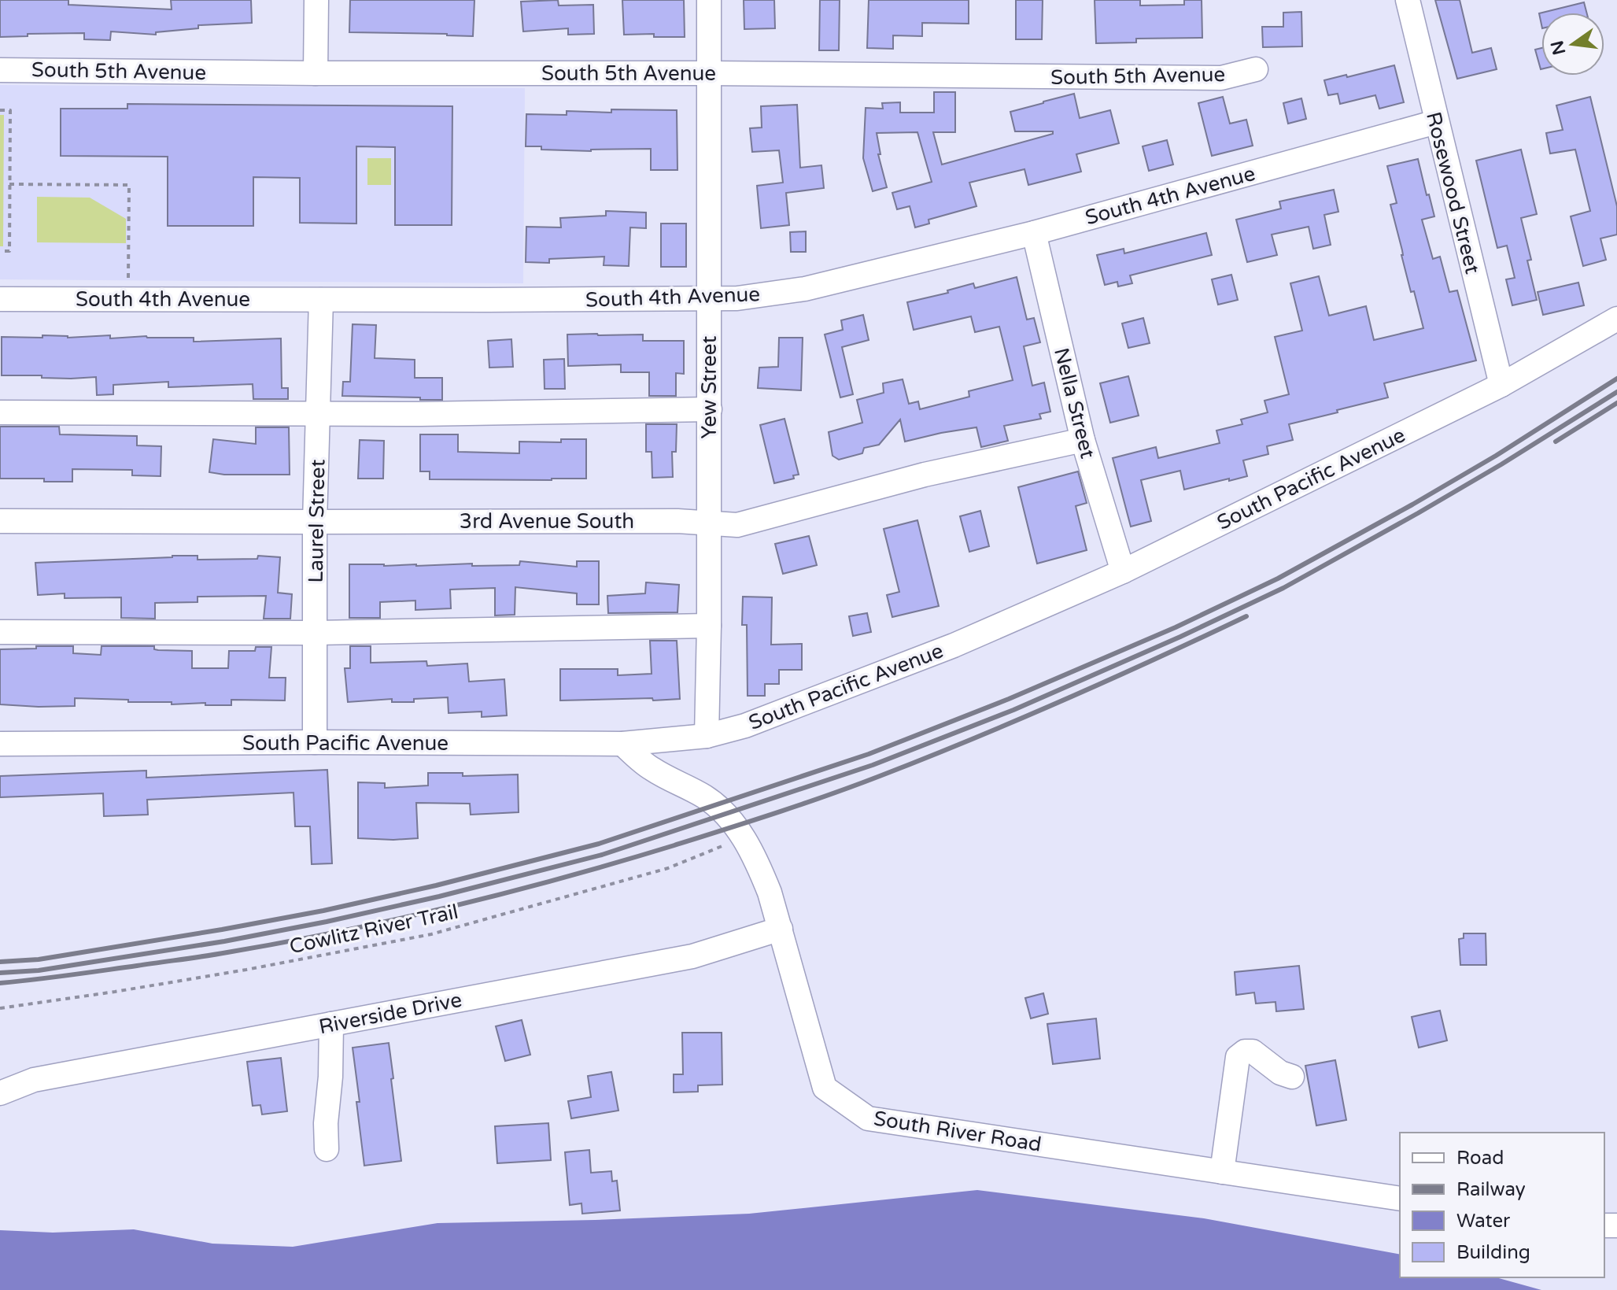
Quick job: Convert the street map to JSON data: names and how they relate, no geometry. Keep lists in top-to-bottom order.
{
  "streets": {
    "street": [
      "South 5th Avenue",
      "Rosewood Street",
      "South 4th Avenue",
      "Yew Street",
      "Nella Street",
      "South Pacific Avenue",
      "Laurel Street",
      "3rd Avenue South",
      "Riverside Drive",
      "South River Road"
    ],
    "path": ["Cowlitz River Trail"]
  },
  "crossings": [
    ["South 5th Avenue", "Yew Street"],
    ["Rosewood Street", "South 4th Avenue"],
    ["Rosewood Street", "South Pacific Avenue"],
    ["South 4th Avenue", "Yew Street"],
    ["South 4th Avenue", "Nella Street"],
    ["South 4th Avenue", "Laurel Street"],
    ["Yew Street", "South Pacific Avenue"],
    ["Yew Street", "3rd Avenue South"],
    ["Nella Street", "South Pacific Avenue"],
    ["Nella Street", "3rd Avenue South"],
    ["South Pacific Avenue", "Laurel Street"],
    ["South Pacific Avenue", "South River Road"],
    ["Laurel Street", "3rd Avenue South"],
    ["Cowlitz River Trail", "South River Road"],
    ["Riverside Drive", "South River Road"]
  ],
  "legend": [
    "Road",
    "Railway",
    "Water",
    "Building"
  ],
  "north": "left"
}
